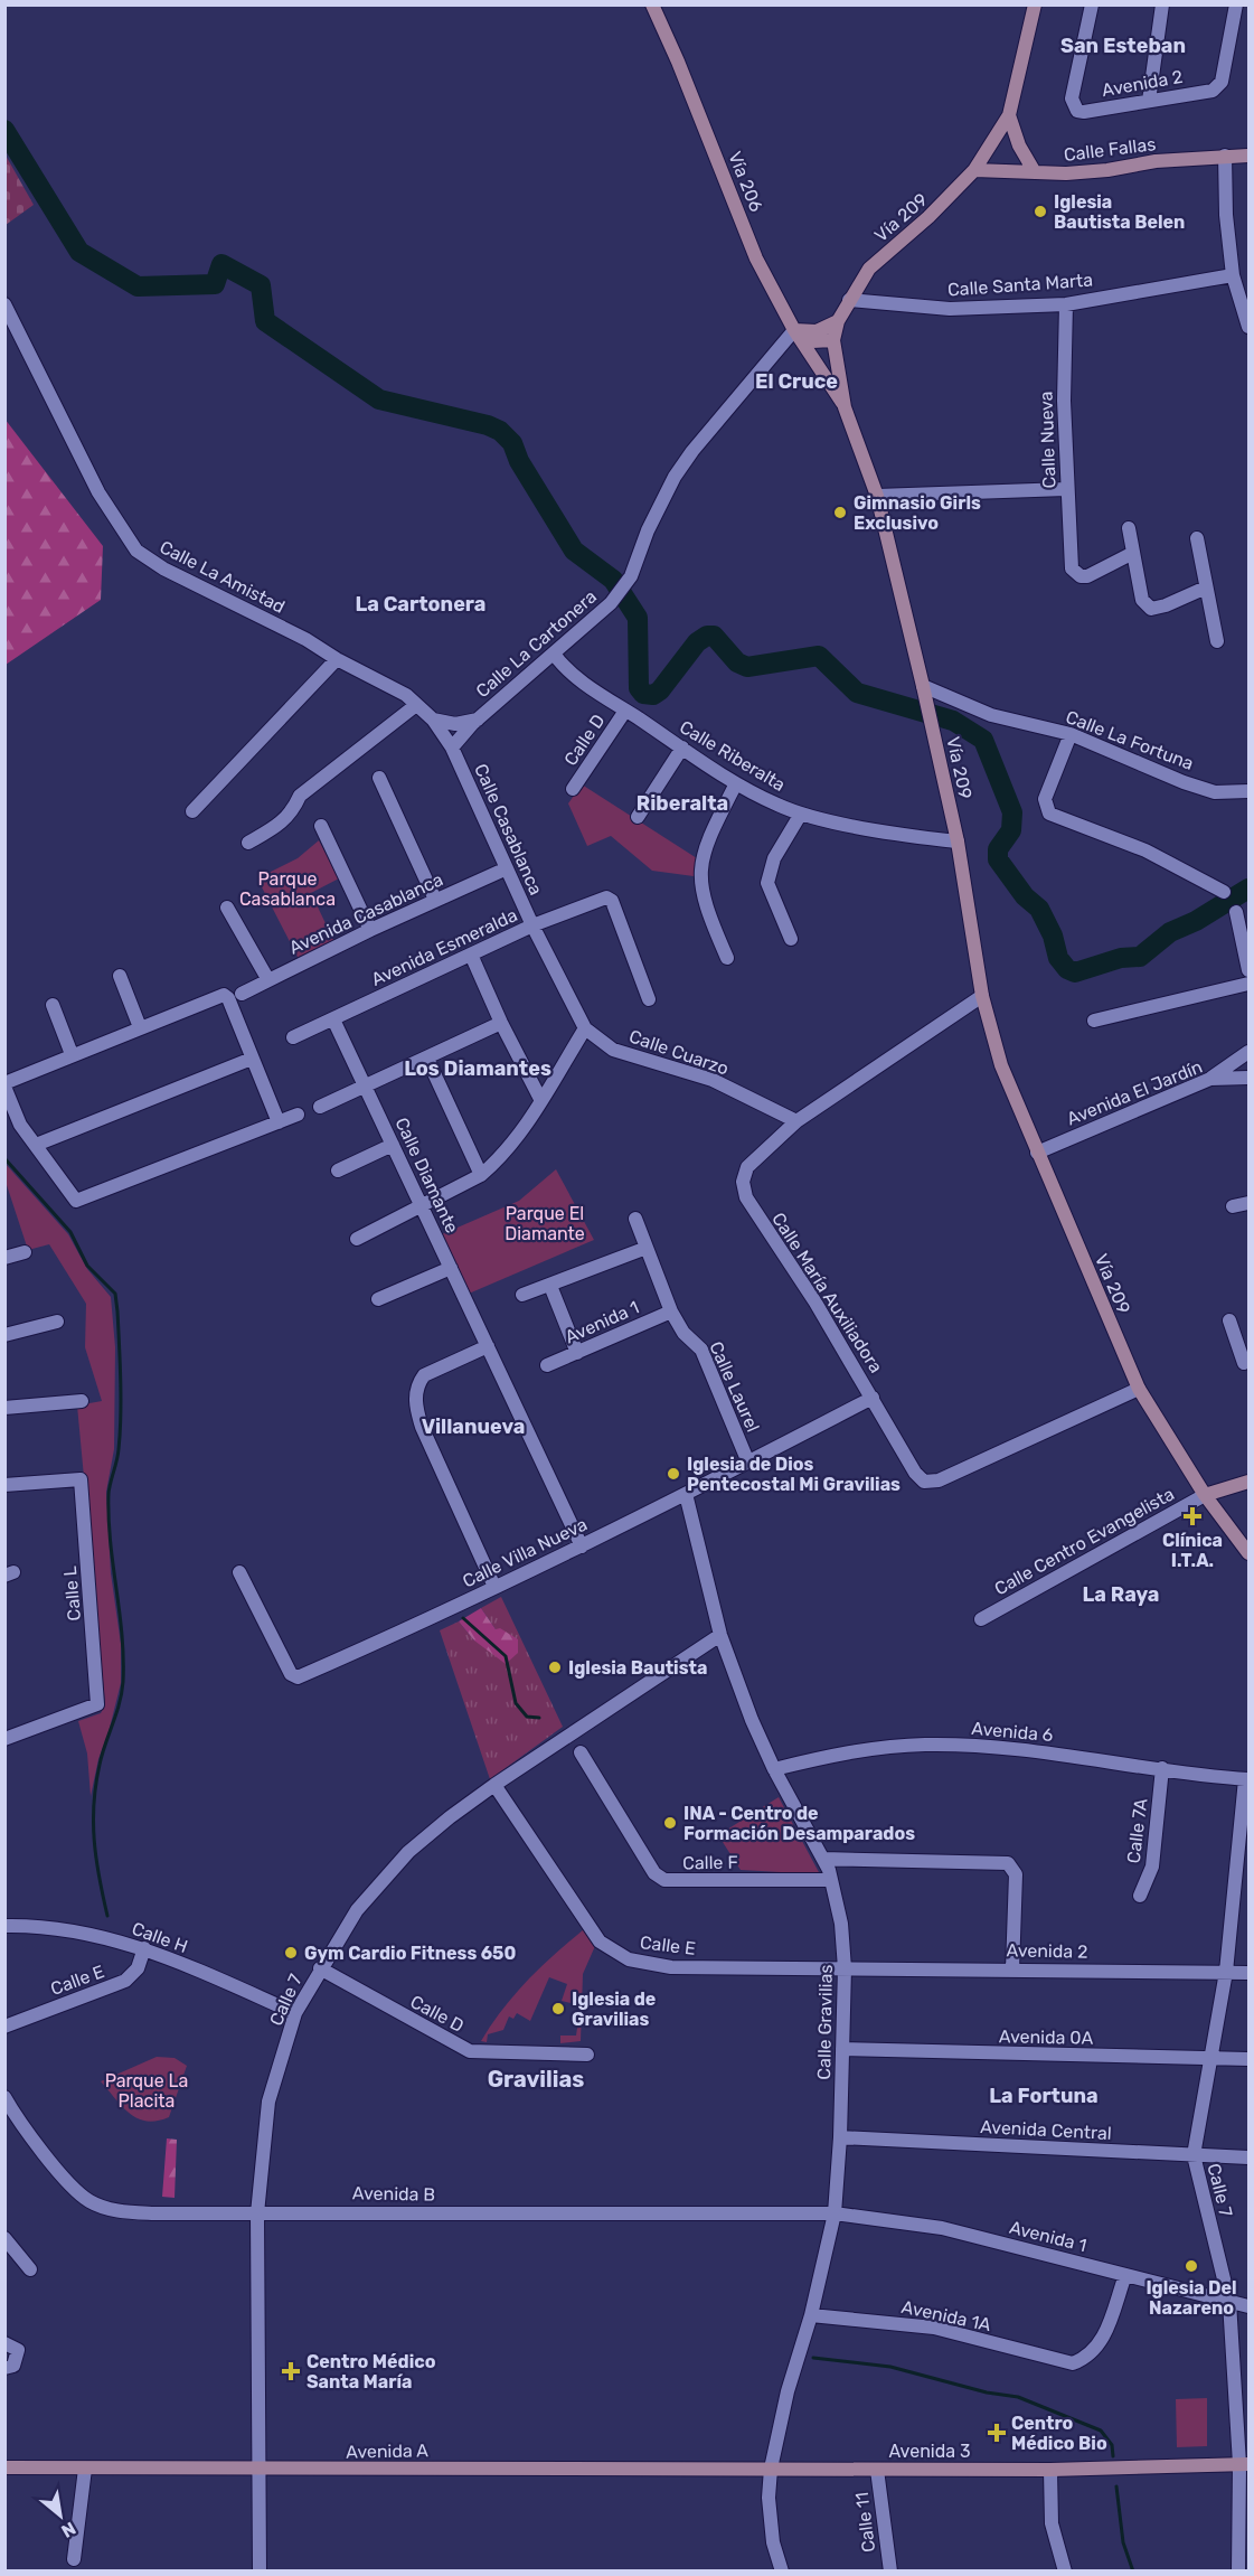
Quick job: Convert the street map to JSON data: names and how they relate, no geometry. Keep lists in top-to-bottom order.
{
  "streets": {
    "main road": [
      "Calle Fallas",
      "Vía 206",
      "Vía 209",
      "Avenida A",
      "Avenida 3"
    ],
    "street": [
      "Avenida 2",
      "Calle Santa Marta",
      "Calle Nueva",
      "Calle La Amistad",
      "Calle La Cartonera",
      "Calle D",
      "Calle La Fortuna",
      "Calle Riberalta",
      "Calle Casablanca",
      "Avenida Casablanca",
      "Avenida Esmeralda",
      "Calle Cuarzo",
      "Avenida El Jardín",
      "Calle Diamante",
      "Calle María Auxiliadora",
      "Avenida 1",
      "Calle Laurel",
      "Calle Centro Evangelista",
      "Calle Villa Nueva",
      "Calle L",
      "Avenida 6",
      "Calle 7A",
      "Calle F",
      "Calle H",
      "Calle E",
      "Calle 7",
      "Calle Gravilias",
      "Avenida 0A",
      "Avenida Central",
      "Avenida B",
      "Avenida 1A",
      "Calle 11"
    ]
  },
  "crossings": [
    ["Avenida 2", "Calle E"],
    ["Avenida 2", "Calle 7"],
    ["Avenida 2", "Calle Gravilias"],
    ["Calle Fallas", "Vía 209"],
    ["Vía 206", "Vía 209"],
    ["Vía 206", "Calle La Cartonera"],
    ["Vía 209", "Calle Santa Marta"],
    ["Vía 209", "Calle La Fortuna"],
    ["Vía 209", "Calle Riberalta"],
    ["Vía 209", "Avenida El Jardín"],
    ["Vía 209", "Calle María Auxiliadora"],
    ["Vía 209", "Calle Centro Evangelista"],
    ["Calle Santa Marta", "Calle Nueva"],
    ["Calle La Amistad", "Calle La Cartonera"],
    ["Calle La Amistad", "Calle Casablanca"],
    ["Calle La Cartonera", "Calle Riberalta"],
    ["Calle La Cartonera", "Calle Casablanca"],
    ["Calle D", "Calle Riberalta"],
    ["Calle D", "Calle 7"],
    ["Calle Casablanca", "Avenida Casablanca"],
    ["Calle Casablanca", "Avenida Esmeralda"],
    ["Calle Casablanca", "Calle Cuarzo"],
    ["Avenida Esmeralda", "Calle Cuarzo"],
    ["Avenida Esmeralda", "Calle Diamante"],
    ["Calle Cuarzo", "Calle María Auxiliadora"],
    ["Calle Diamante", "Calle Villa Nueva"],
    ["Calle María Auxiliadora", "Calle Villa Nueva"],
    ["Avenida 1", "Calle Laurel"],
    ["Avenida 1", "Calle 7"],
    ["Avenida 1", "Calle Gravilias"],
    ["Avenida 1", "Avenida B"],
    ["Avenida 1", "Avenida 1A"],
    ["Calle Laurel", "Calle Villa Nueva"],
    ["Calle Villa Nueva", "Calle Gravilias"],
    ["Avenida 6", "Calle 7A"],
    ["Avenida 6", "Calle 7"],
    ["Avenida 6", "Calle Gravilias"],
    ["Calle F", "Calle Gravilias"],
    ["Calle H", "Calle E"],
    ["Calle H", "Calle 7"],
    ["Calle E", "Calle 7"],
    ["Calle E", "Calle Gravilias"],
    ["Calle 7", "Calle Gravilias"],
    ["Calle 7", "Avenida 0A"],
    ["Calle 7", "Avenida Central"],
    ["Calle 7", "Avenida B"],
    ["Calle 7", "Avenida A"],
    ["Calle 7", "Avenida 3"],
    ["Calle Gravilias", "Avenida 0A"],
    ["Calle Gravilias", "Avenida Central"],
    ["Calle Gravilias", "Avenida B"],
    ["Calle Gravilias", "Avenida 1A"],
    ["Calle Gravilias", "Avenida A"],
    ["Calle Gravilias", "Avenida 3"],
    ["Avenida A", "Avenida 3"],
    ["Avenida 3", "Calle 11"]
  ],
  "districts": [
    "San Esteban",
    "El Cruce",
    "La Cartonera",
    "Riberalta",
    "Los Diamantes",
    "Villanueva",
    "La Raya",
    "Gravilias",
    "La Fortuna"
  ],
  "parks": ["Parque Casablanca", "Parque El Diamante", "Parque La Placita"],
  "places": {
    "other": [
      "Iglesia Bautista Belen",
      "Gimnasio Girls Exclusivo",
      "Iglesia de Dios Pentecostal Mi Gravilias",
      "Iglesia Bautista",
      "INA - Centro de Formación Desamparados",
      "Gym Cardio Fitness 650",
      "Iglesia de Gravilias",
      "Iglesia Del Nazareno"
    ],
    "health": ["Clínica I.T.A.", "Centro Médico Santa María", "Centro Médico Bio"]
  },
  "north": "bottom right"
}
